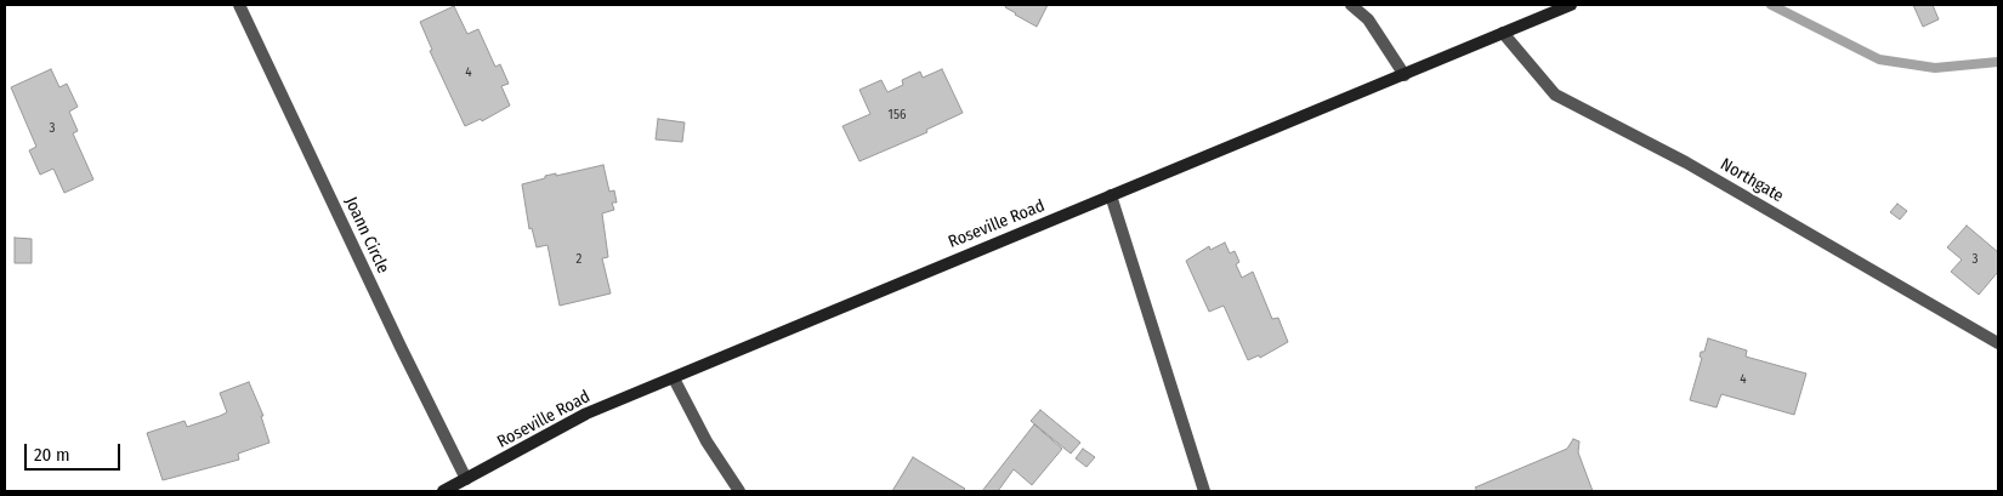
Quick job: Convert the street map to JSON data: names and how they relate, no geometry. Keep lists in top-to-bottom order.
{
  "streets": {
    "street": ["Northgate", "Roseville Road", "Joann Circle"]
  },
  "crossings": [
    ["Northgate", "Roseville Road"],
    ["Roseville Road", "Joann Circle"]
  ],
  "house_numbers": [
    "4",
    "156",
    "3",
    "2",
    "3",
    "4"
  ],
  "scale_bar": "20 m"
}
